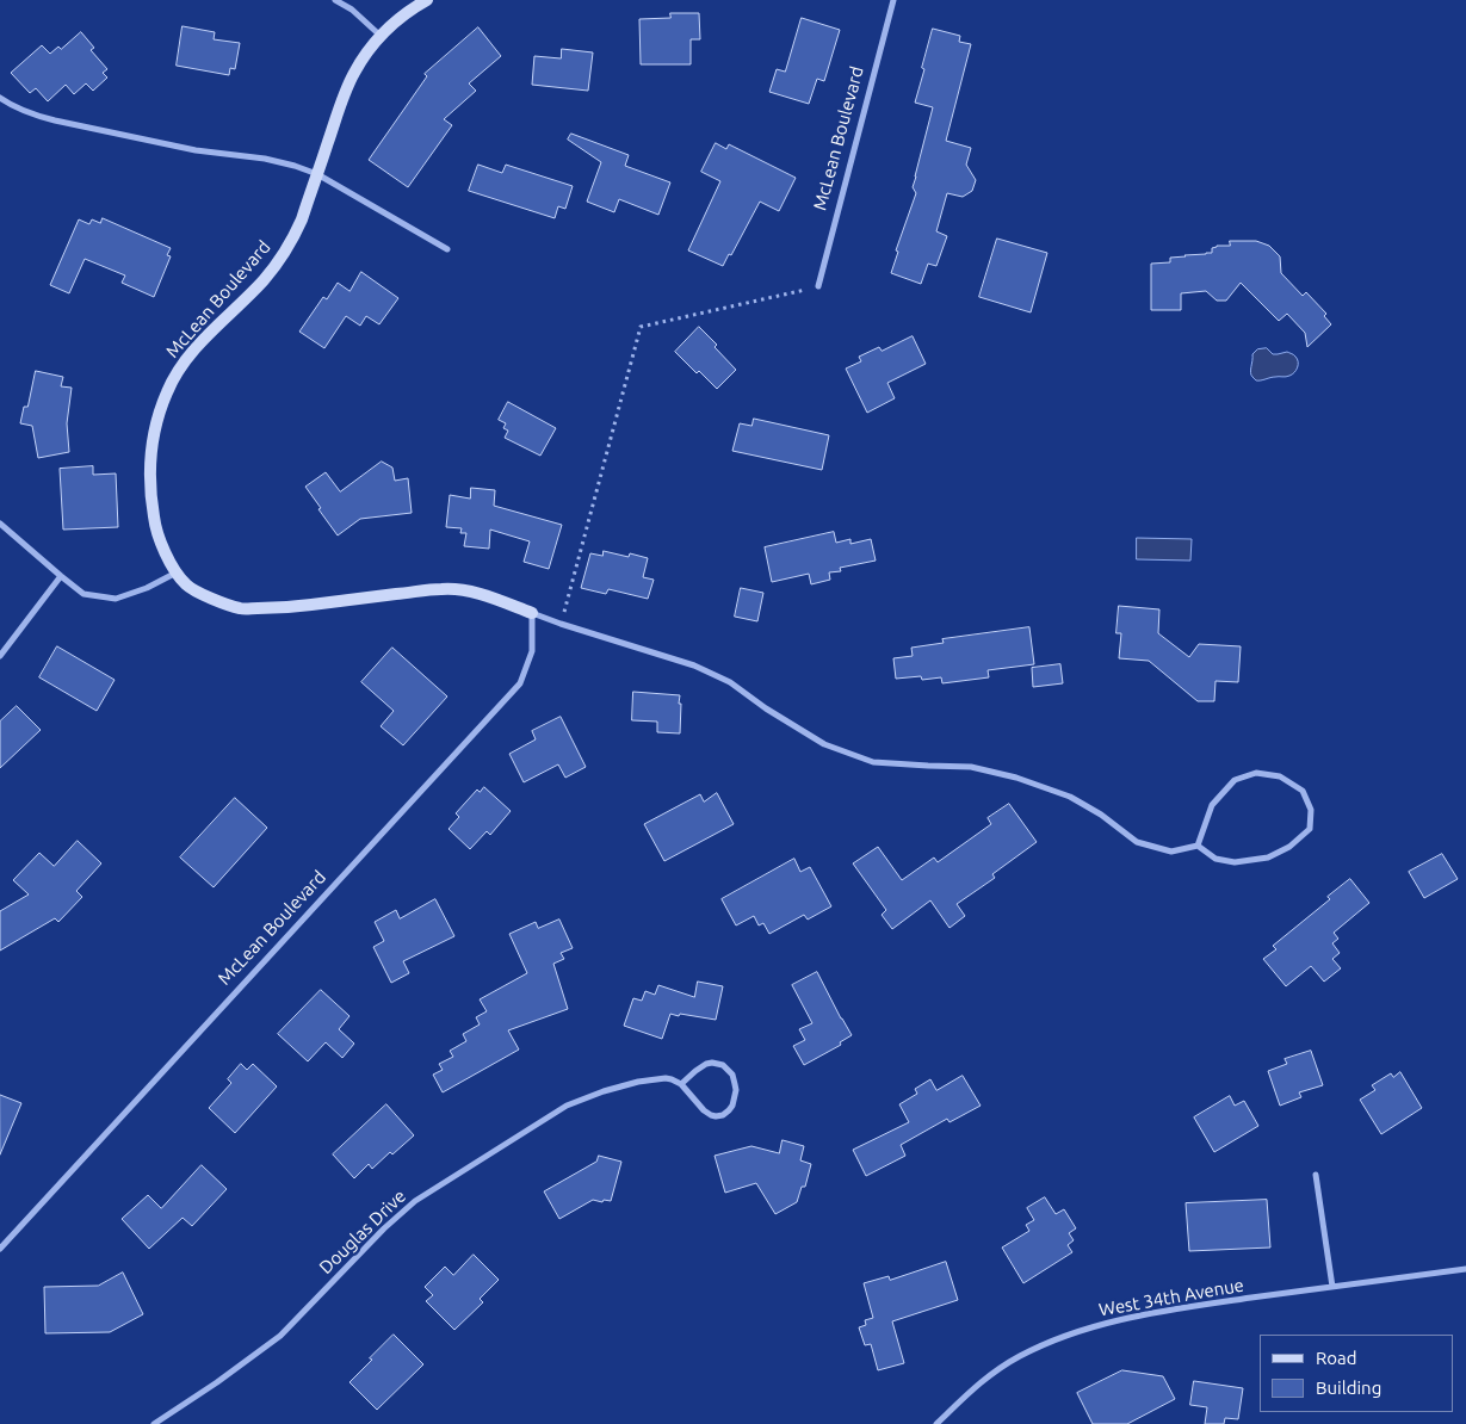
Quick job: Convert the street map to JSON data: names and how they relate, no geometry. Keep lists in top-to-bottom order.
{
  "streets": {
    "street": ["McLean Boulevard", "Douglas Drive", "West 34th Avenue"]
  },
  "legend": ["Road", "Building"]
}
